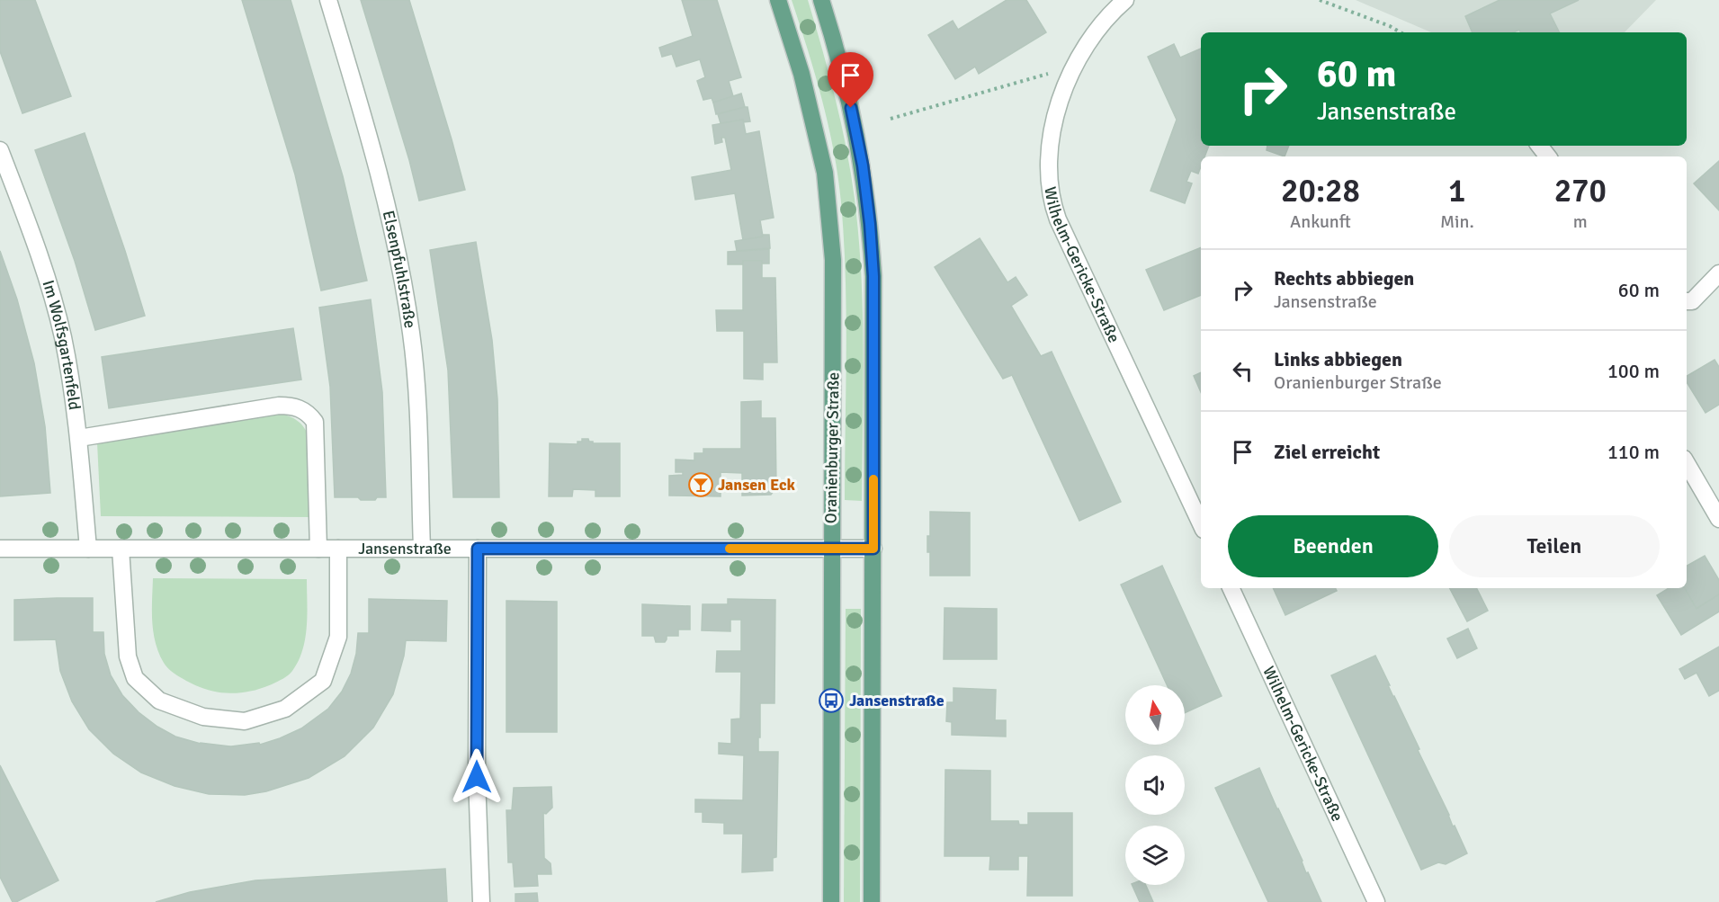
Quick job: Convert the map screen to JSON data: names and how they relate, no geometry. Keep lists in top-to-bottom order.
{
  "streets": {
    "main road": ["Oranienburger Straße"],
    "street": [
      "Wilhelm-Gericke-Straße",
      "Elsenpfuhlstraße",
      "Im Wolfsgartenfeld",
      "Jansenstraße"
    ]
  },
  "crossings": [
    ["Elsenpfuhlstraße", "Jansenstraße"],
    ["Im Wolfsgartenfeld", "Jansenstraße"],
    ["Oranienburger Straße", "Jansenstraße"]
  ],
  "places": {
    "bar": ["Jansen Eck"],
    "bus stop": ["Jansenstraße"]
  },
  "north": "top",
  "page": {
    "turn": ["60 m", "Jansenstraße"],
    "eta": [
      "20:28",
      "Ankunft",
      "1",
      "Min.",
      "270",
      "m"
    ],
    "list": [
      {
        "name": "Rechts abbiegen",
        "note": "Jansenstraße",
        "value": "60 m"
      },
      {
        "name": "Links abbiegen",
        "note": "Oranienburger Straße",
        "value": "100 m"
      },
      {
        "name": "Ziel erreicht",
        "value": "110 m"
      }
    ],
    "buttons": ["Beenden", "Teilen"]
  }
}
